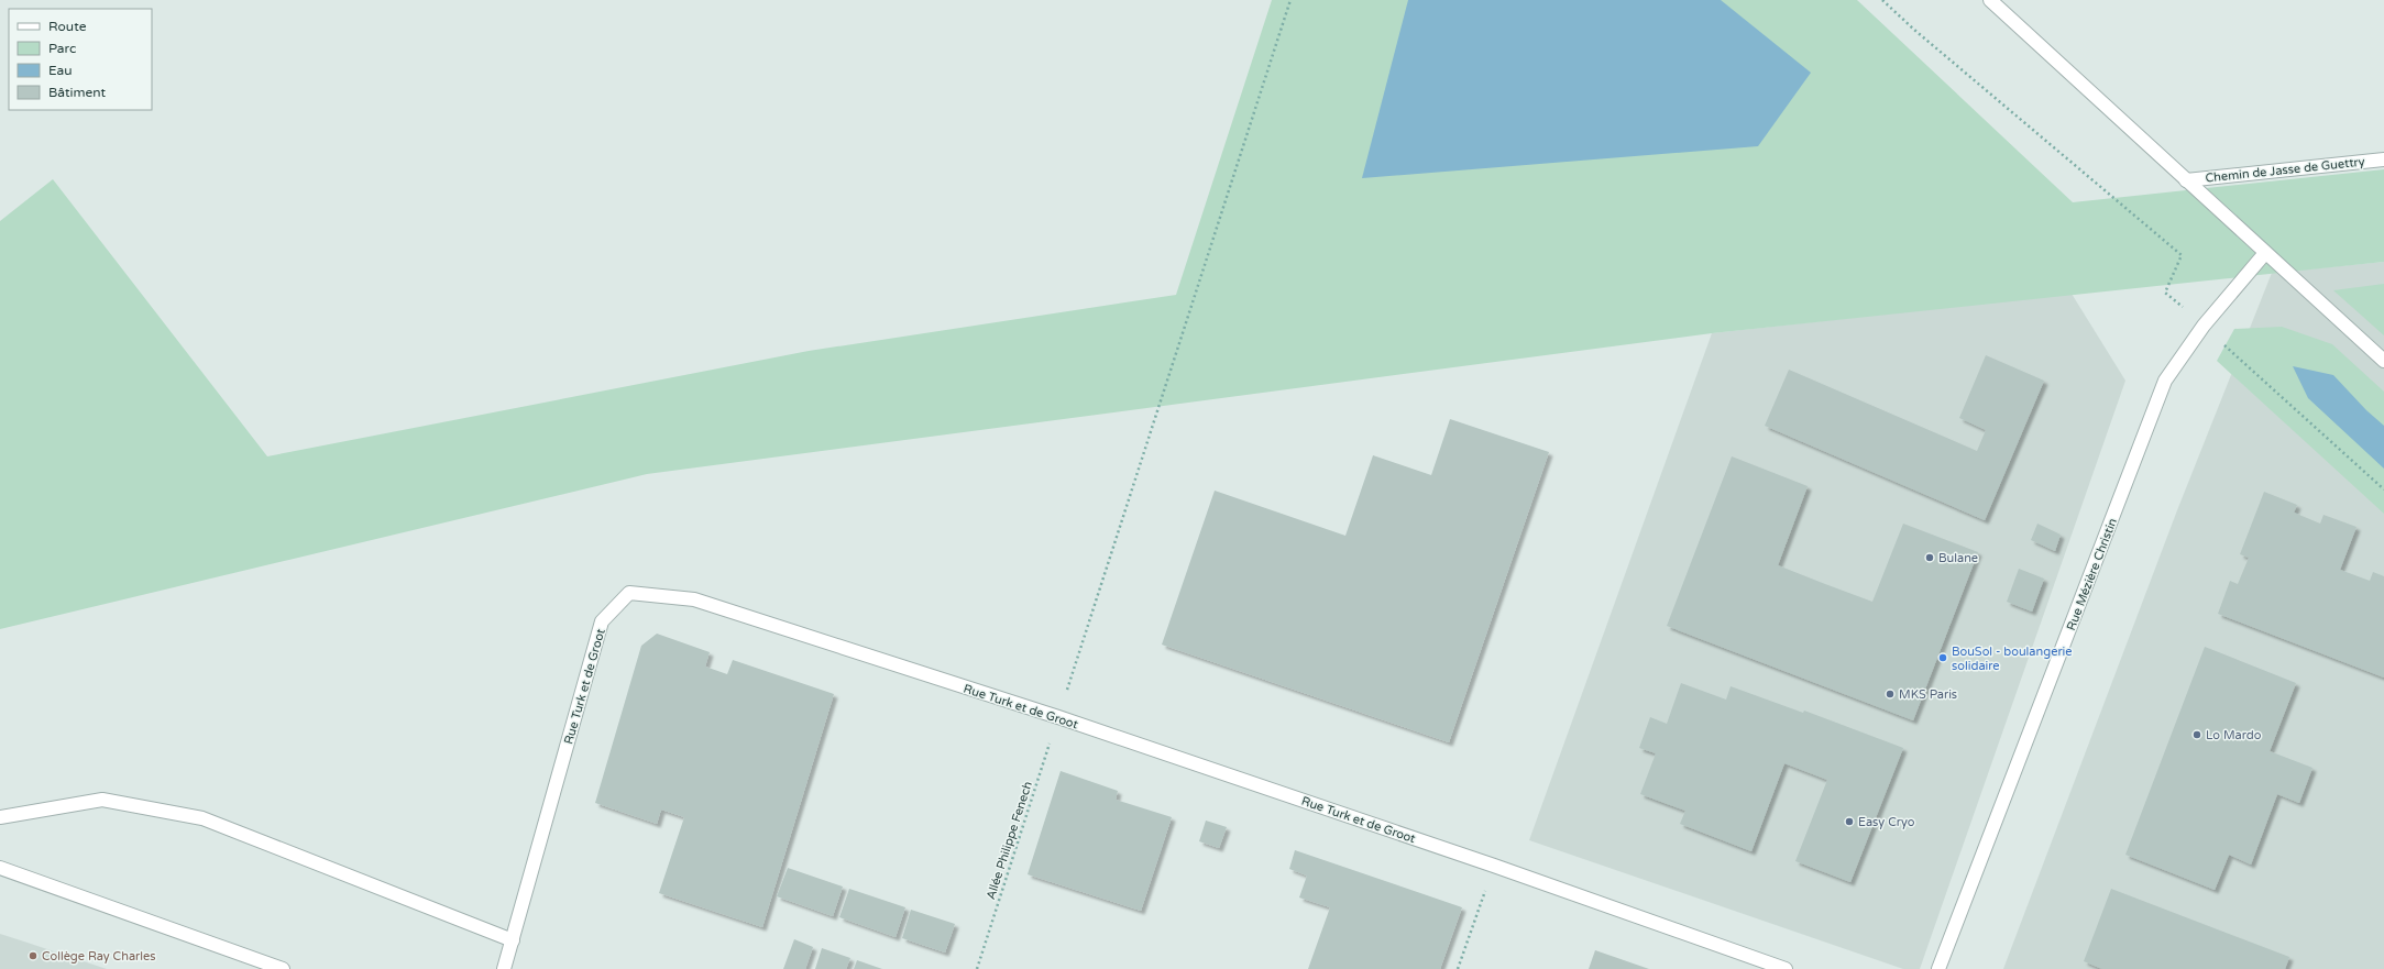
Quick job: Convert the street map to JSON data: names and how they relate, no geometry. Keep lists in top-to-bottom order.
{
  "streets": {
    "street": ["Chemin de Jasse de Guettry", "Rue Mézière Christin", "Rue Turk et de Groot"],
    "path": ["Allée Philippe Fenech"]
  },
  "crossings": [
    ["Rue Turk et de Groot", "Allée Philippe Fenech"]
  ],
  "places": [
    "Bulane",
    "BouSol - boulangerie solidaire",
    "MKS Paris",
    "Lo Mardo",
    "Easy Cryo",
    "Collège Ray Charles"
  ],
  "legend": [
    "Route",
    "Parc",
    "Eau",
    "Bâtiment"
  ]
}
